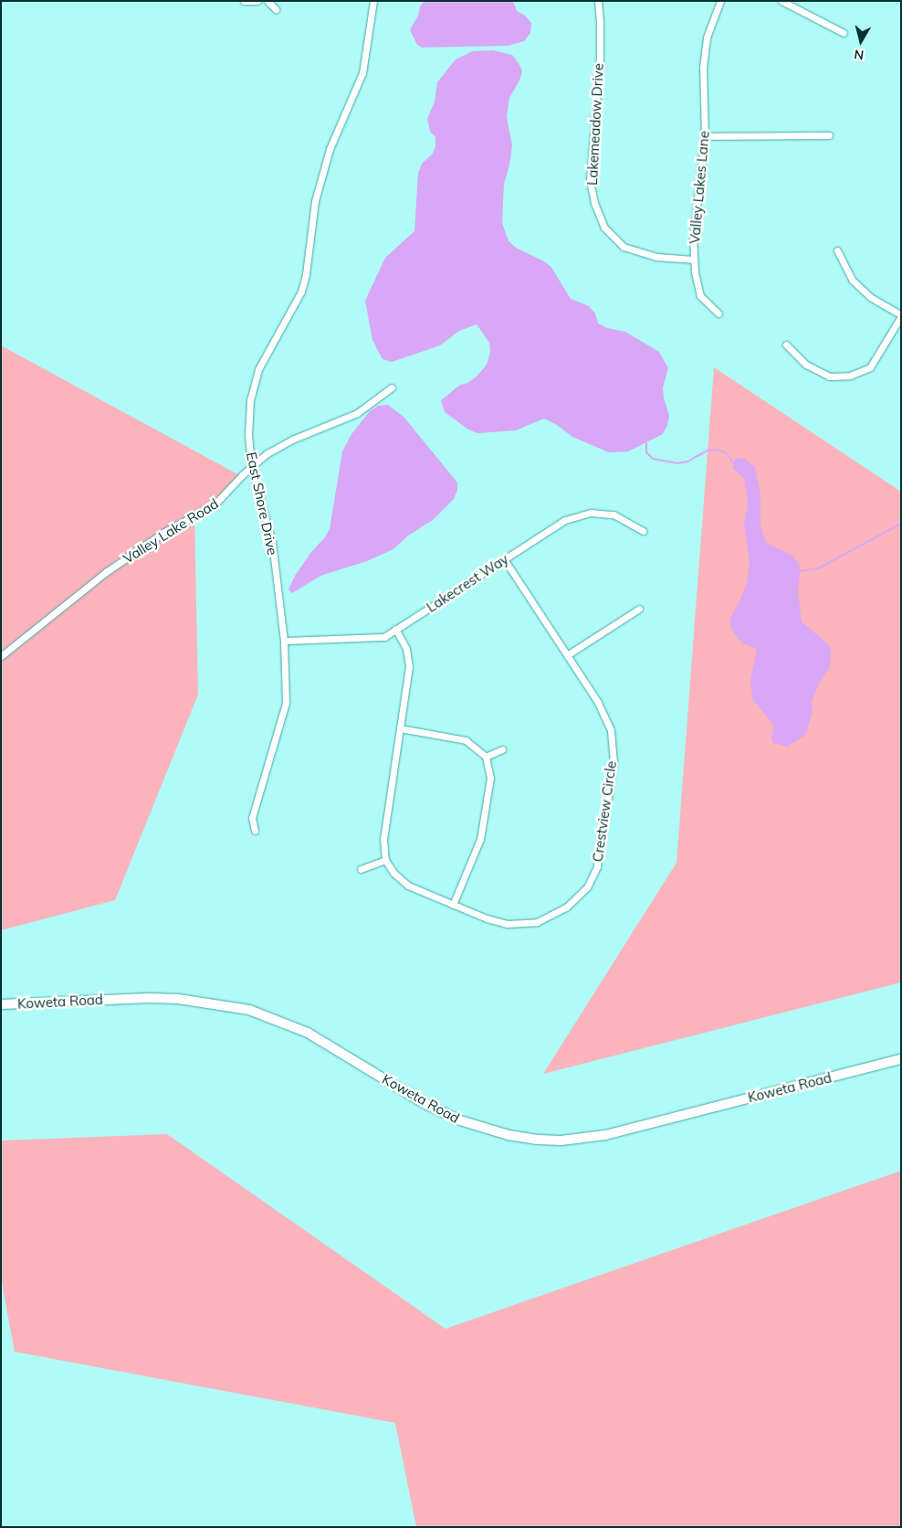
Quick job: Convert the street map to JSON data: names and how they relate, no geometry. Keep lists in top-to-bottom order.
{
  "streets": {
    "street": [
      "Lakemeadow Drive",
      "Valley Lakes Lane",
      "East Shore Drive",
      "Valley Lake Road",
      "Lakecrest Way",
      "Crestview Circle",
      "Koweta Road"
    ]
  },
  "crossings": [
    ["Lakemeadow Drive", "Valley Lakes Lane"],
    ["East Shore Drive", "Valley Lake Road"],
    ["East Shore Drive", "Lakecrest Way"],
    ["Lakecrest Way", "Crestview Circle"]
  ],
  "north": "bottom"
}
